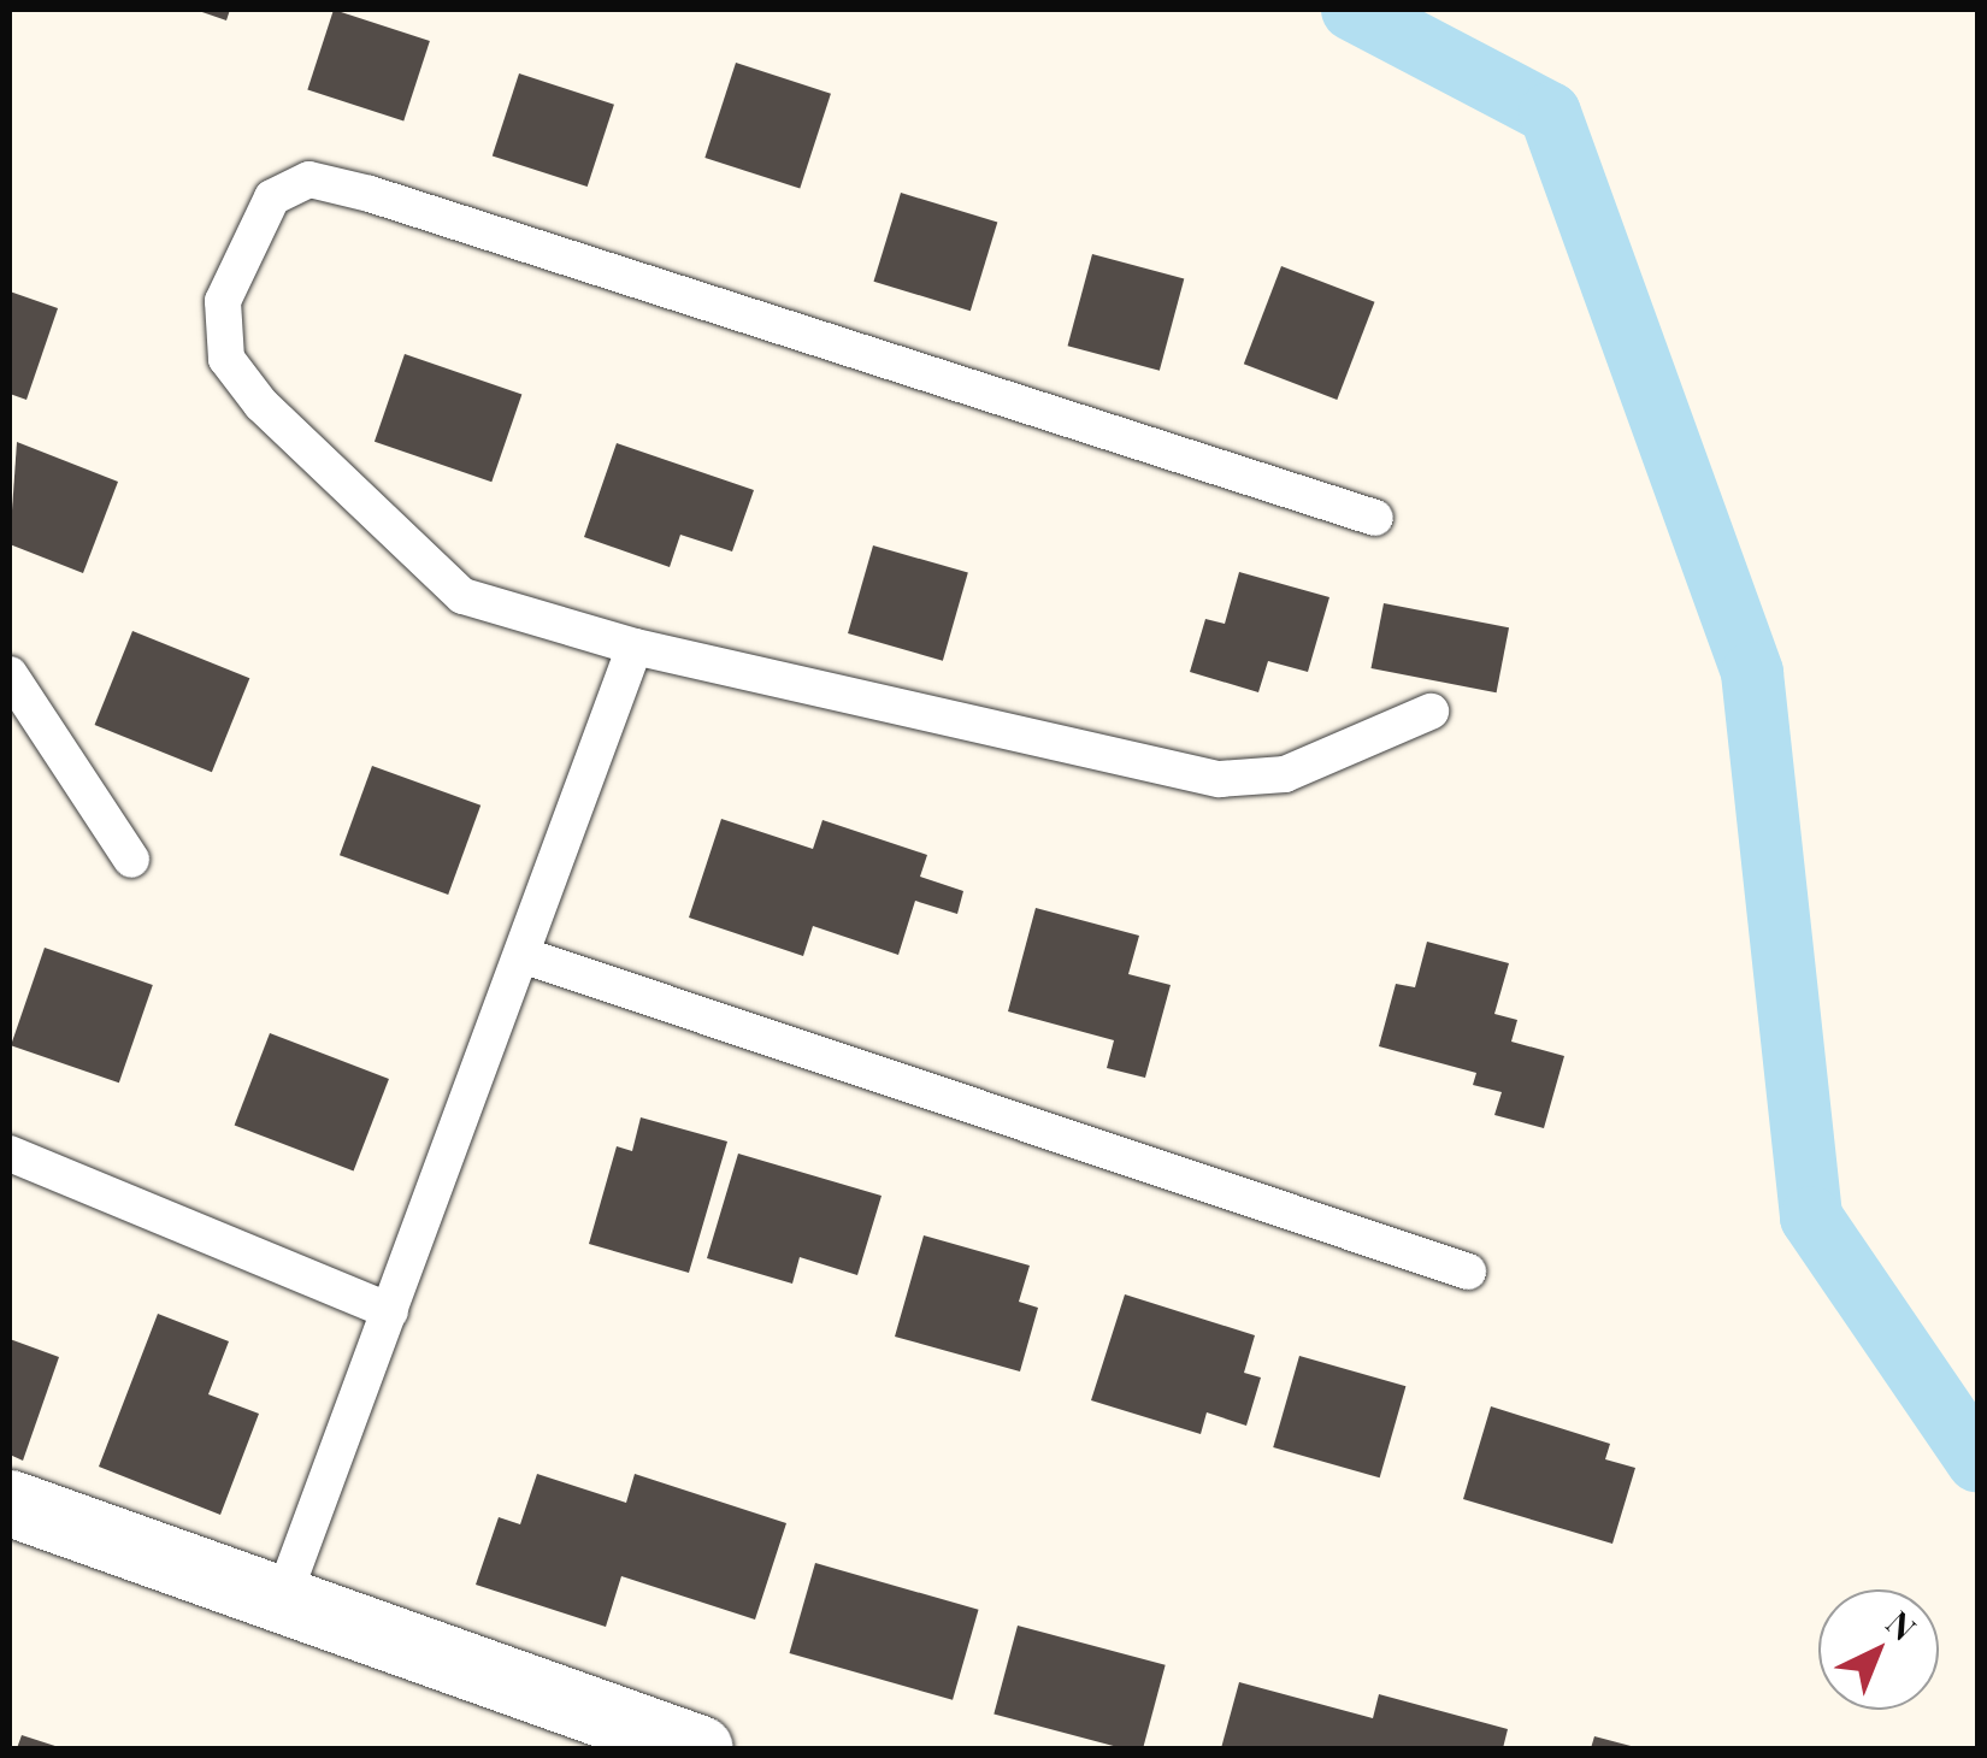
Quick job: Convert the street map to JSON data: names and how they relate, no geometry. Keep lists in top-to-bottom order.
{
  "north": "top right"
}
